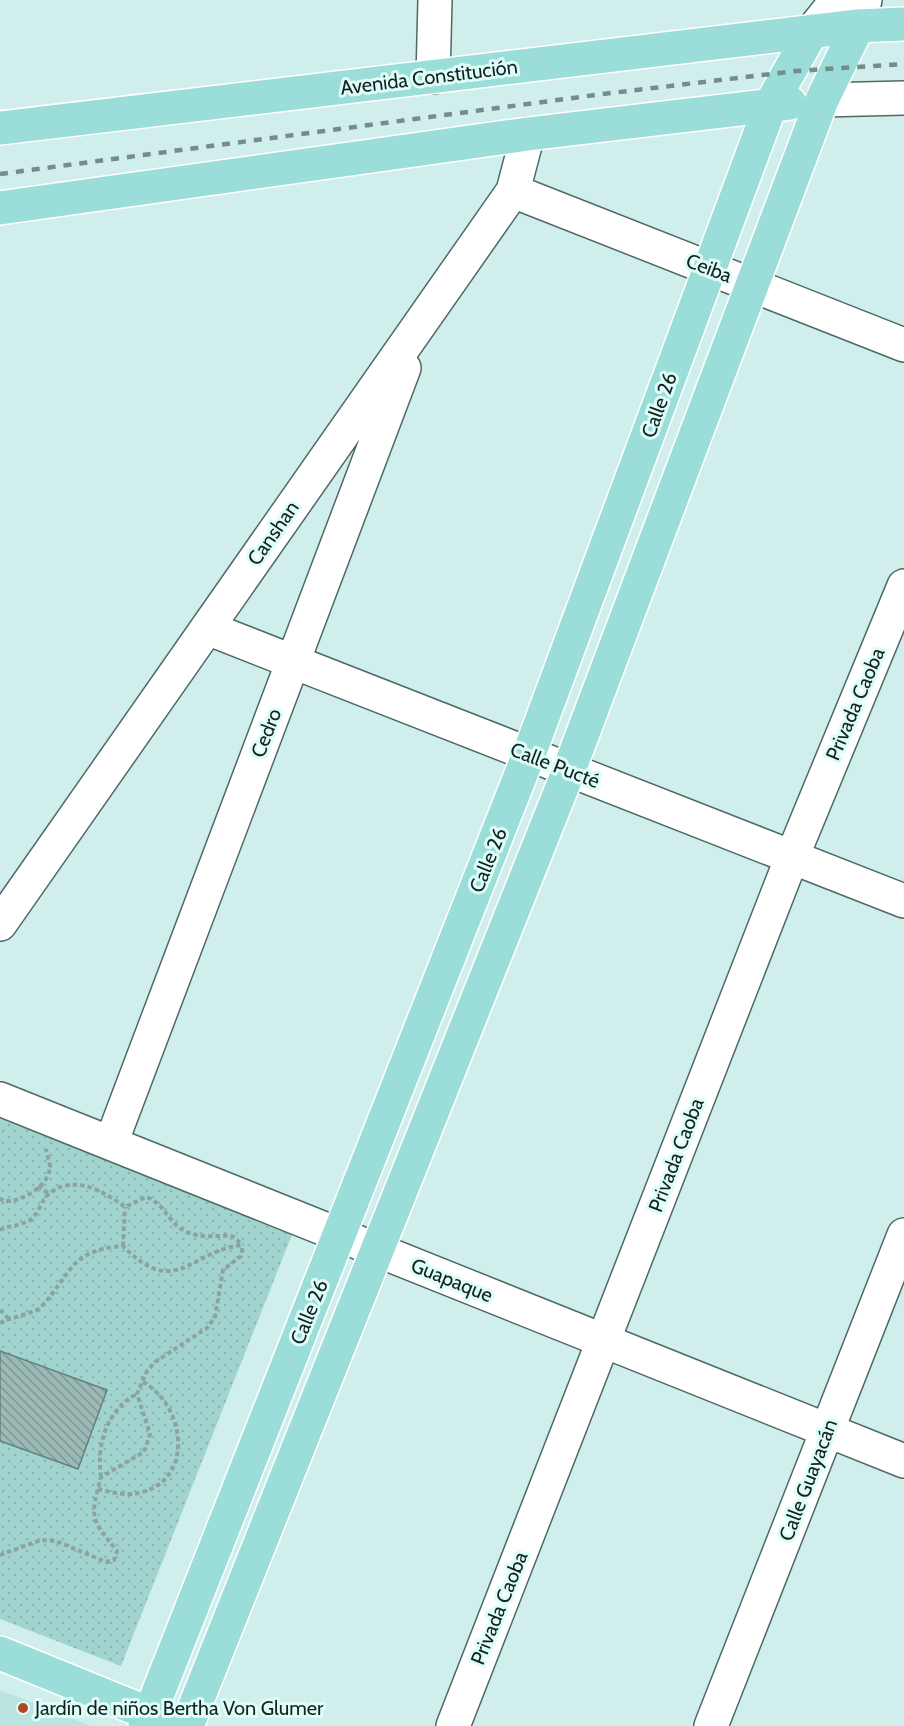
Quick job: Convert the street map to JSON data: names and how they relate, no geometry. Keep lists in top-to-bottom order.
{
  "streets": {
    "main road": ["Avenida Constitución", "Calle 26"],
    "street": [
      "Ceiba",
      "Canshan",
      "Privada Caoba",
      "Cedro",
      "Calle Pucté",
      "Guapaque",
      "Calle Guayacán"
    ]
  },
  "crossings": [
    ["Avenida Constitución", "Calle 26"],
    ["Ceiba", "Calle 26"],
    ["Ceiba", "Canshan"],
    ["Calle 26", "Calle Pucté"],
    ["Calle 26", "Guapaque"],
    ["Canshan", "Cedro"],
    ["Canshan", "Calle Pucté"],
    ["Privada Caoba", "Calle Pucté"],
    ["Privada Caoba", "Guapaque"],
    ["Cedro", "Calle Pucté"],
    ["Cedro", "Guapaque"],
    ["Guapaque", "Calle Guayacán"]
  ],
  "places": ["Jardín de niños Bertha Von Glumer"]
}
